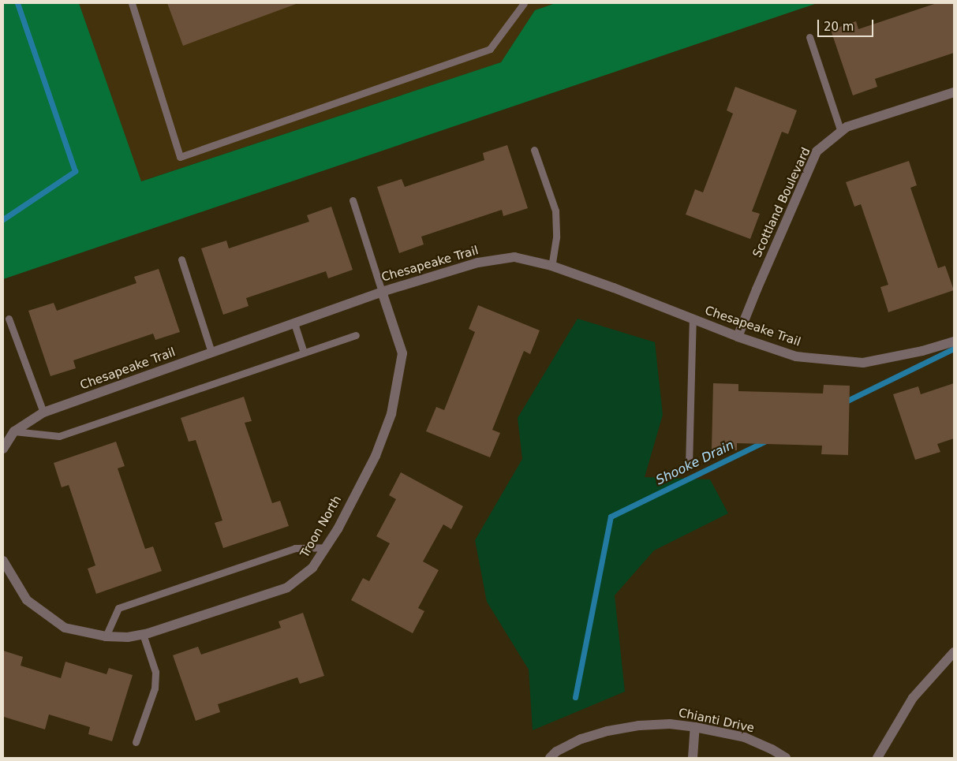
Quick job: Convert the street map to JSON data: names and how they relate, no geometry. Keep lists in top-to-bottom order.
{
  "streets": {
    "street": [
      "Scottland Boulevard",
      "Chesapeake Trail",
      "Troon North",
      "Chianti Drive"
    ]
  },
  "crossings": [
    ["Scottland Boulevard", "Chesapeake Trail"],
    ["Chesapeake Trail", "Troon North"]
  ],
  "water": ["Shooke Drain"],
  "scale_bar": "20 m"
}
